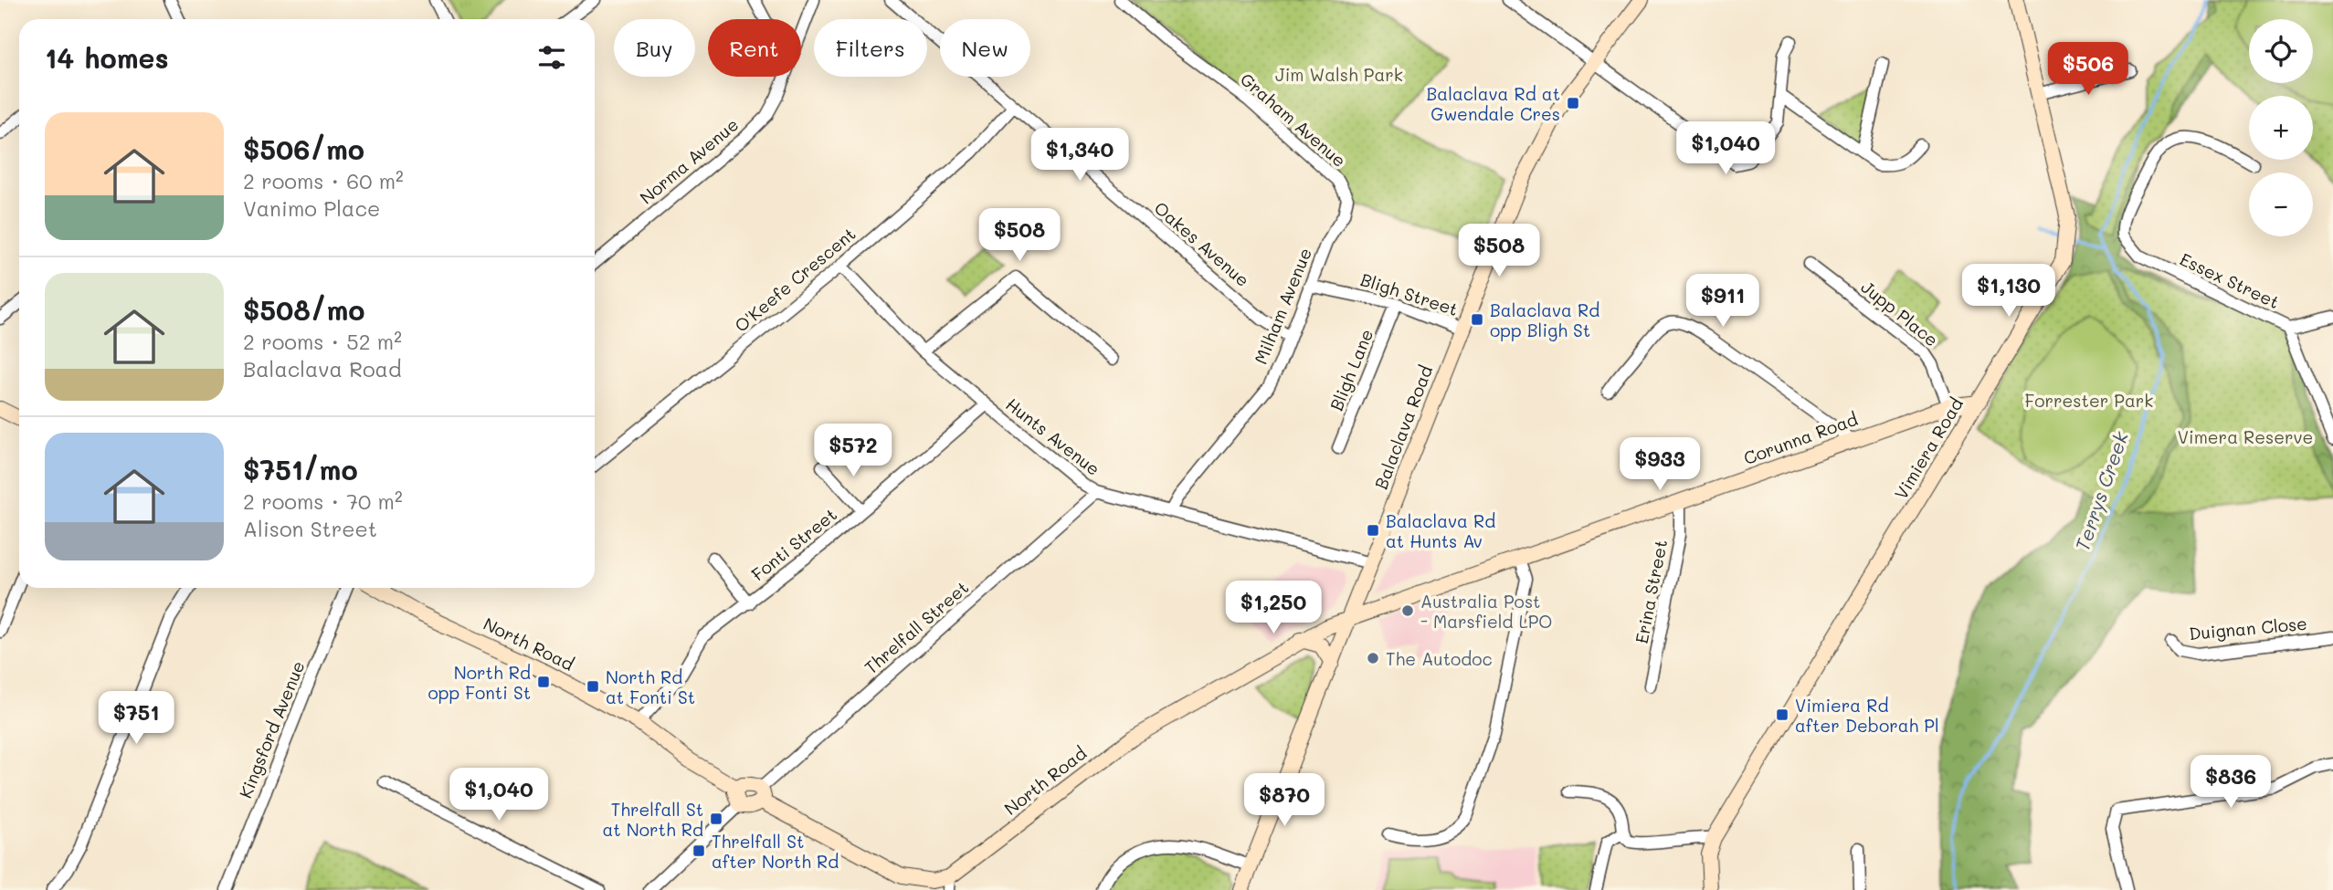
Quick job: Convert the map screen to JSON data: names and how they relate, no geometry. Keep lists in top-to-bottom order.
{
  "streets": {
    "street": [
      "Graham Avenue",
      "Norma Avenue",
      "Oakes Avenue",
      "O'Keefe Crescent",
      "Essex Street",
      "Bligh Street",
      "Milham Avenue",
      "Jupp Place",
      "Bligh Lane",
      "Balaclava Road",
      "Hunts Avenue",
      "Corunna Road",
      "Vimiera Road",
      "Fonti Street",
      "Erina Street",
      "Threlfall Street",
      "Duignan Close",
      "North Road",
      "Kingsford Avenue"
    ]
  },
  "crossings": [
    ["Graham Avenue", "Milham Avenue"],
    ["Oakes Avenue", "O'Keefe Crescent"],
    ["Oakes Avenue", "Milham Avenue"],
    ["O'Keefe Crescent", "Hunts Avenue"],
    ["Bligh Street", "Milham Avenue"],
    ["Bligh Street", "Bligh Lane"],
    ["Bligh Street", "Balaclava Road"],
    ["Milham Avenue", "Hunts Avenue"],
    ["Jupp Place", "Corunna Road"],
    ["Balaclava Road", "Hunts Avenue"],
    ["Balaclava Road", "Corunna Road"],
    ["Balaclava Road", "North Road"],
    ["Hunts Avenue", "Fonti Street"],
    ["Hunts Avenue", "Threlfall Street"],
    ["Corunna Road", "Vimiera Road"],
    ["Corunna Road", "Erina Street"],
    ["Corunna Road", "North Road"],
    ["Fonti Street", "North Road"],
    ["Threlfall Street", "North Road"]
  ],
  "water": ["Terrys Creek"],
  "parks": ["Jim Walsh Park", "Forrester Park", "Vimera Reserve"],
  "places": {
    "transit": [
      "Balaclava Rd at Gwendale Cres",
      "Balaclava Rd opp Bligh St",
      "Balaclava Rd at Hunts Av",
      "North Rd opp Fonti St",
      "North Rd at Fonti St",
      "Vimiera Rd after Deborah Pl",
      "Threlfall St at North Rd",
      "Threlfall St after North Rd"
    ],
    "other": ["Australia Post - Marsfield LPO", "The Autodoc"]
  },
  "page": {
    "map_buttons": ["+", "−"],
    "chip": [
      "Buy",
      "Rent",
      "Filters",
      "New"
    ],
    "heading": "14 homes",
    "price": [
      "$506",
      "$1,040",
      "$1,340",
      "$508",
      "$508",
      "$1,130",
      "$911",
      "$572",
      "$933",
      "$1,250",
      "$751",
      "$836",
      "$1,040",
      "$870"
    ],
    "list": [
      {
        "name": "$506/mo",
        "note": "2 rooms · 60 m² · Vanimo Place"
      },
      {
        "name": "$508/mo",
        "note": "2 rooms · 52 m² · Balaclava Road"
      },
      {
        "name": "$751/mo",
        "note": "2 rooms · 70 m² · Alison Street"
      }
    ]
  }
}
